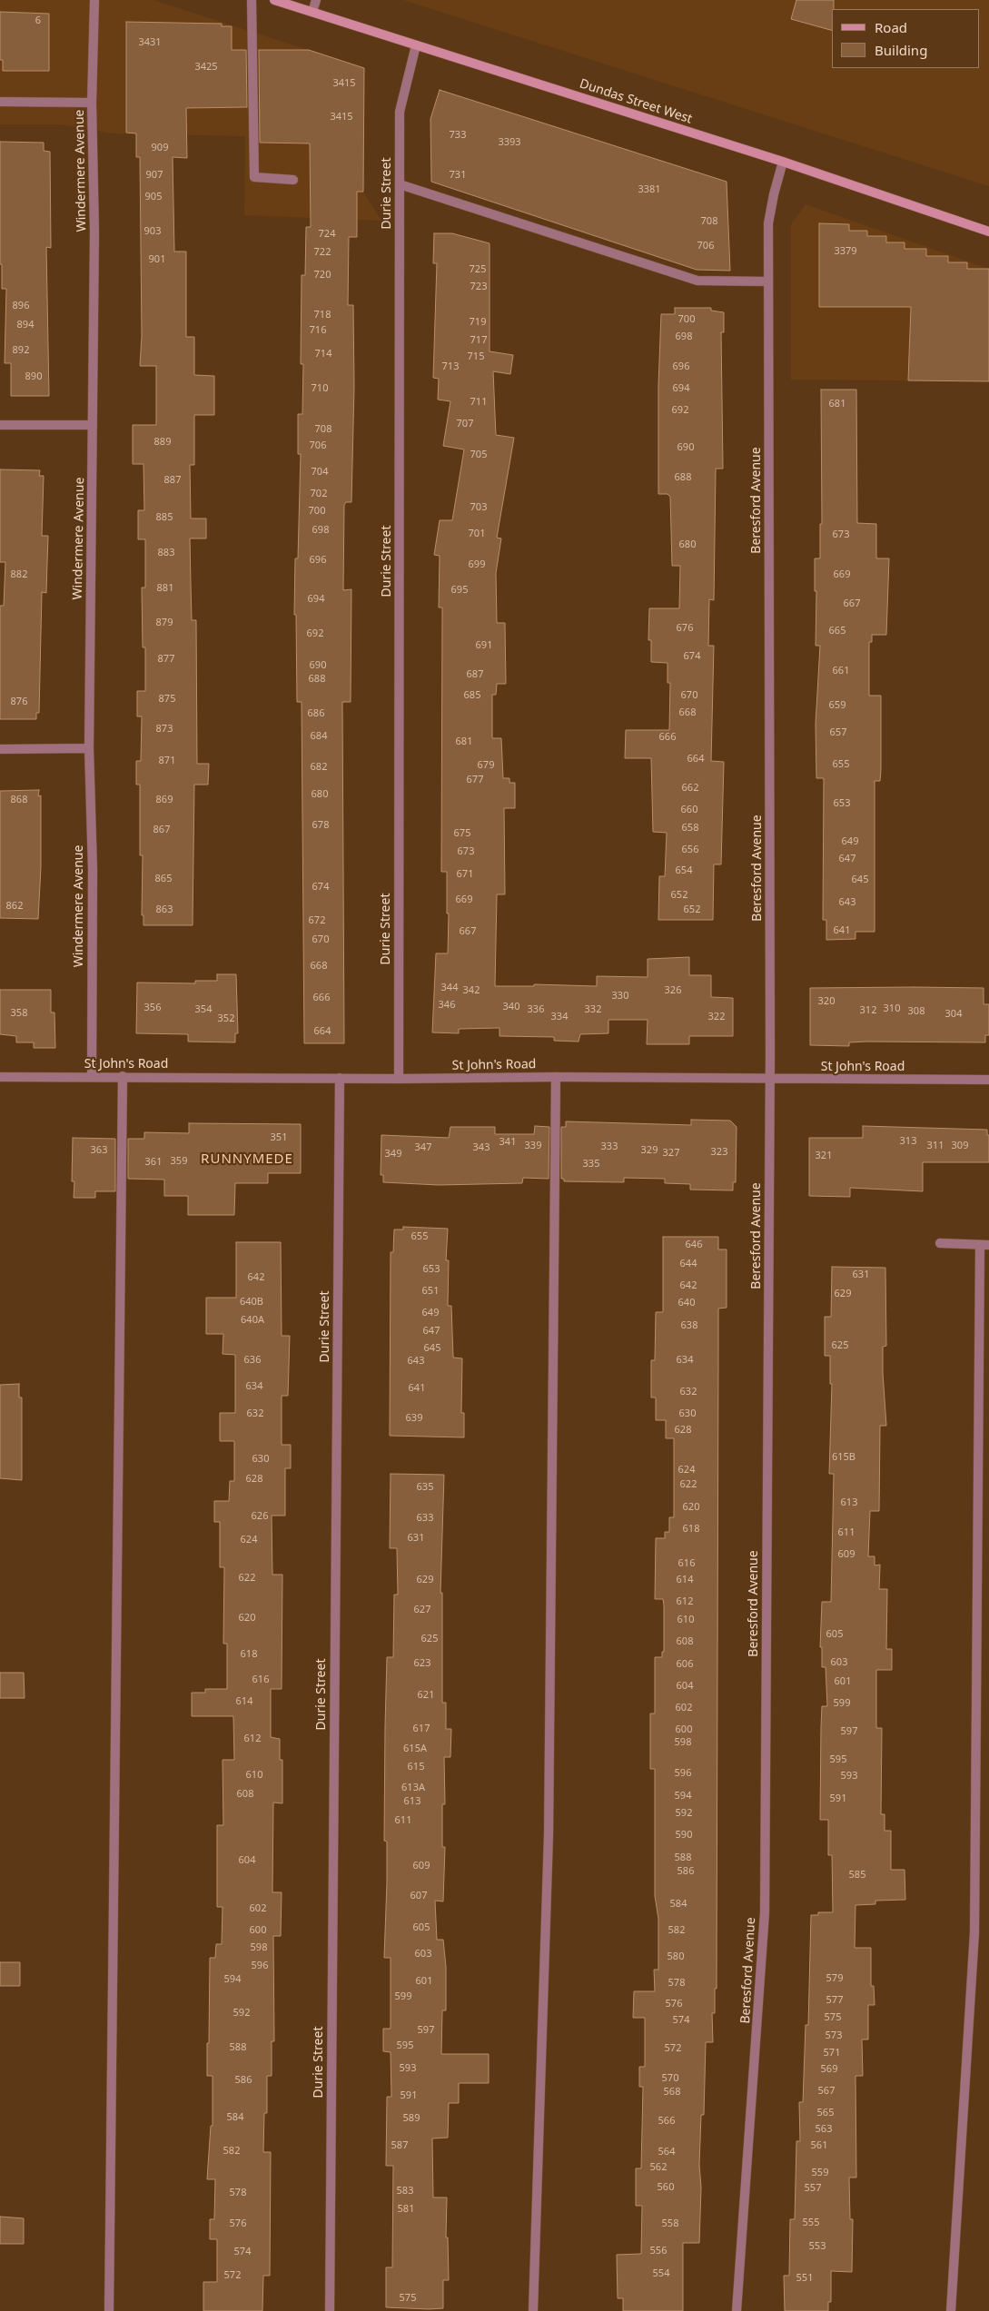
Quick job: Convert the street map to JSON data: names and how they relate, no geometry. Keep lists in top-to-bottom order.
{
  "streets": {
    "main road": ["Dundas Street West"],
    "street": [
      "Windermere Avenue",
      "Durie Street",
      "Beresford Avenue",
      "St John's Road"
    ]
  },
  "crossings": [
    ["Dundas Street West", "Durie Street"],
    ["Dundas Street West", "Beresford Avenue"],
    ["Windermere Avenue", "St John's Road"],
    ["Durie Street", "St John's Road"],
    ["Beresford Avenue", "St John's Road"]
  ],
  "districts": ["RUNNYMEDE"],
  "house_numbers": [
    "6",
    "3431",
    "3425",
    "3415",
    "3415",
    "733",
    "3393",
    "909",
    "907",
    "731",
    "3381",
    "905",
    "708",
    "903",
    "724",
    "706",
    "3379",
    "722",
    "901",
    "725",
    "720",
    "723",
    "896",
    "718",
    "700",
    "719",
    "894",
    "716",
    "698",
    "717",
    "892",
    "714",
    "715",
    "713",
    "696",
    "890",
    "710",
    "694",
    "711",
    "681",
    "692",
    "707",
    "708",
    "889",
    "706",
    "690",
    "705",
    "704",
    "688",
    "887",
    "702",
    "703",
    "700",
    "885",
    "698",
    "701",
    "673",
    "680",
    "883",
    "696",
    "699",
    "882",
    "669",
    "881",
    "695",
    "694",
    "667",
    "879",
    "676",
    "665",
    "692",
    "691",
    "674",
    "877",
    "690",
    "661",
    "687",
    "688",
    "685",
    "670",
    "875",
    "876",
    "659",
    "668",
    "686",
    "873",
    "657",
    "684",
    "666",
    "681",
    "664",
    "871",
    "655",
    "679",
    "682",
    "677",
    "662",
    "680",
    "868",
    "869",
    "653",
    "660",
    "678",
    "658",
    "867",
    "675",
    "649",
    "656",
    "673",
    "647",
    "654",
    "671",
    "865",
    "645",
    "674",
    "652",
    "669",
    "643",
    "862",
    "863",
    "652",
    "672",
    "641",
    "667",
    "670",
    "668",
    "344",
    "342",
    "326",
    "330",
    "666",
    "320",
    "346",
    "340",
    "356",
    "310",
    "354",
    "336",
    "332",
    "312",
    "308",
    "358",
    "304",
    "334",
    "322",
    "352",
    "664",
    "351",
    "313",
    "341",
    "339",
    "311",
    "309",
    "333",
    "347",
    "343",
    "363",
    "329",
    "323",
    "327",
    "349",
    "321",
    "359",
    "361",
    "335",
    "655",
    "646",
    "644",
    "653",
    "631",
    "642",
    "642",
    "651",
    "629",
    "640B",
    "640",
    "649",
    "640A",
    "638",
    "647",
    "625",
    "645",
    "636",
    "634",
    "643",
    "634",
    "641",
    "632",
    "632",
    "630",
    "639",
    "628",
    "615B",
    "630",
    "624",
    "628",
    "622",
    "635",
    "613",
    "620",
    "626",
    "633",
    "618",
    "611",
    "631",
    "624",
    "609",
    "616",
    "622",
    "629",
    "614",
    "612",
    "627",
    "620",
    "610",
    "605",
    "625",
    "608",
    "618",
    "603",
    "623",
    "606",
    "616",
    "601",
    "604",
    "621",
    "614",
    "599",
    "602",
    "617",
    "600",
    "597",
    "612",
    "598",
    "615A",
    "595",
    "615",
    "596",
    "610",
    "593",
    "613A",
    "608",
    "594",
    "591",
    "613",
    "592",
    "611",
    "590",
    "588",
    "604",
    "609",
    "586",
    "585",
    "607",
    "584",
    "602",
    "605",
    "600",
    "582",
    "598",
    "603",
    "580",
    "596",
    "579",
    "594",
    "601",
    "578",
    "599",
    "577",
    "576",
    "592",
    "575",
    "574",
    "597",
    "573",
    "595",
    "588",
    "572",
    "571",
    "593",
    "569",
    "570",
    "586",
    "567",
    "568",
    "591",
    "565",
    "584",
    "589",
    "566",
    "563",
    "587",
    "561",
    "582",
    "564",
    "562",
    "559",
    "560",
    "557",
    "583",
    "578",
    "581",
    "555",
    "576",
    "558",
    "553",
    "556",
    "574",
    "554",
    "572",
    "551",
    "575"
  ],
  "legend": ["Road", "Building"]
}
